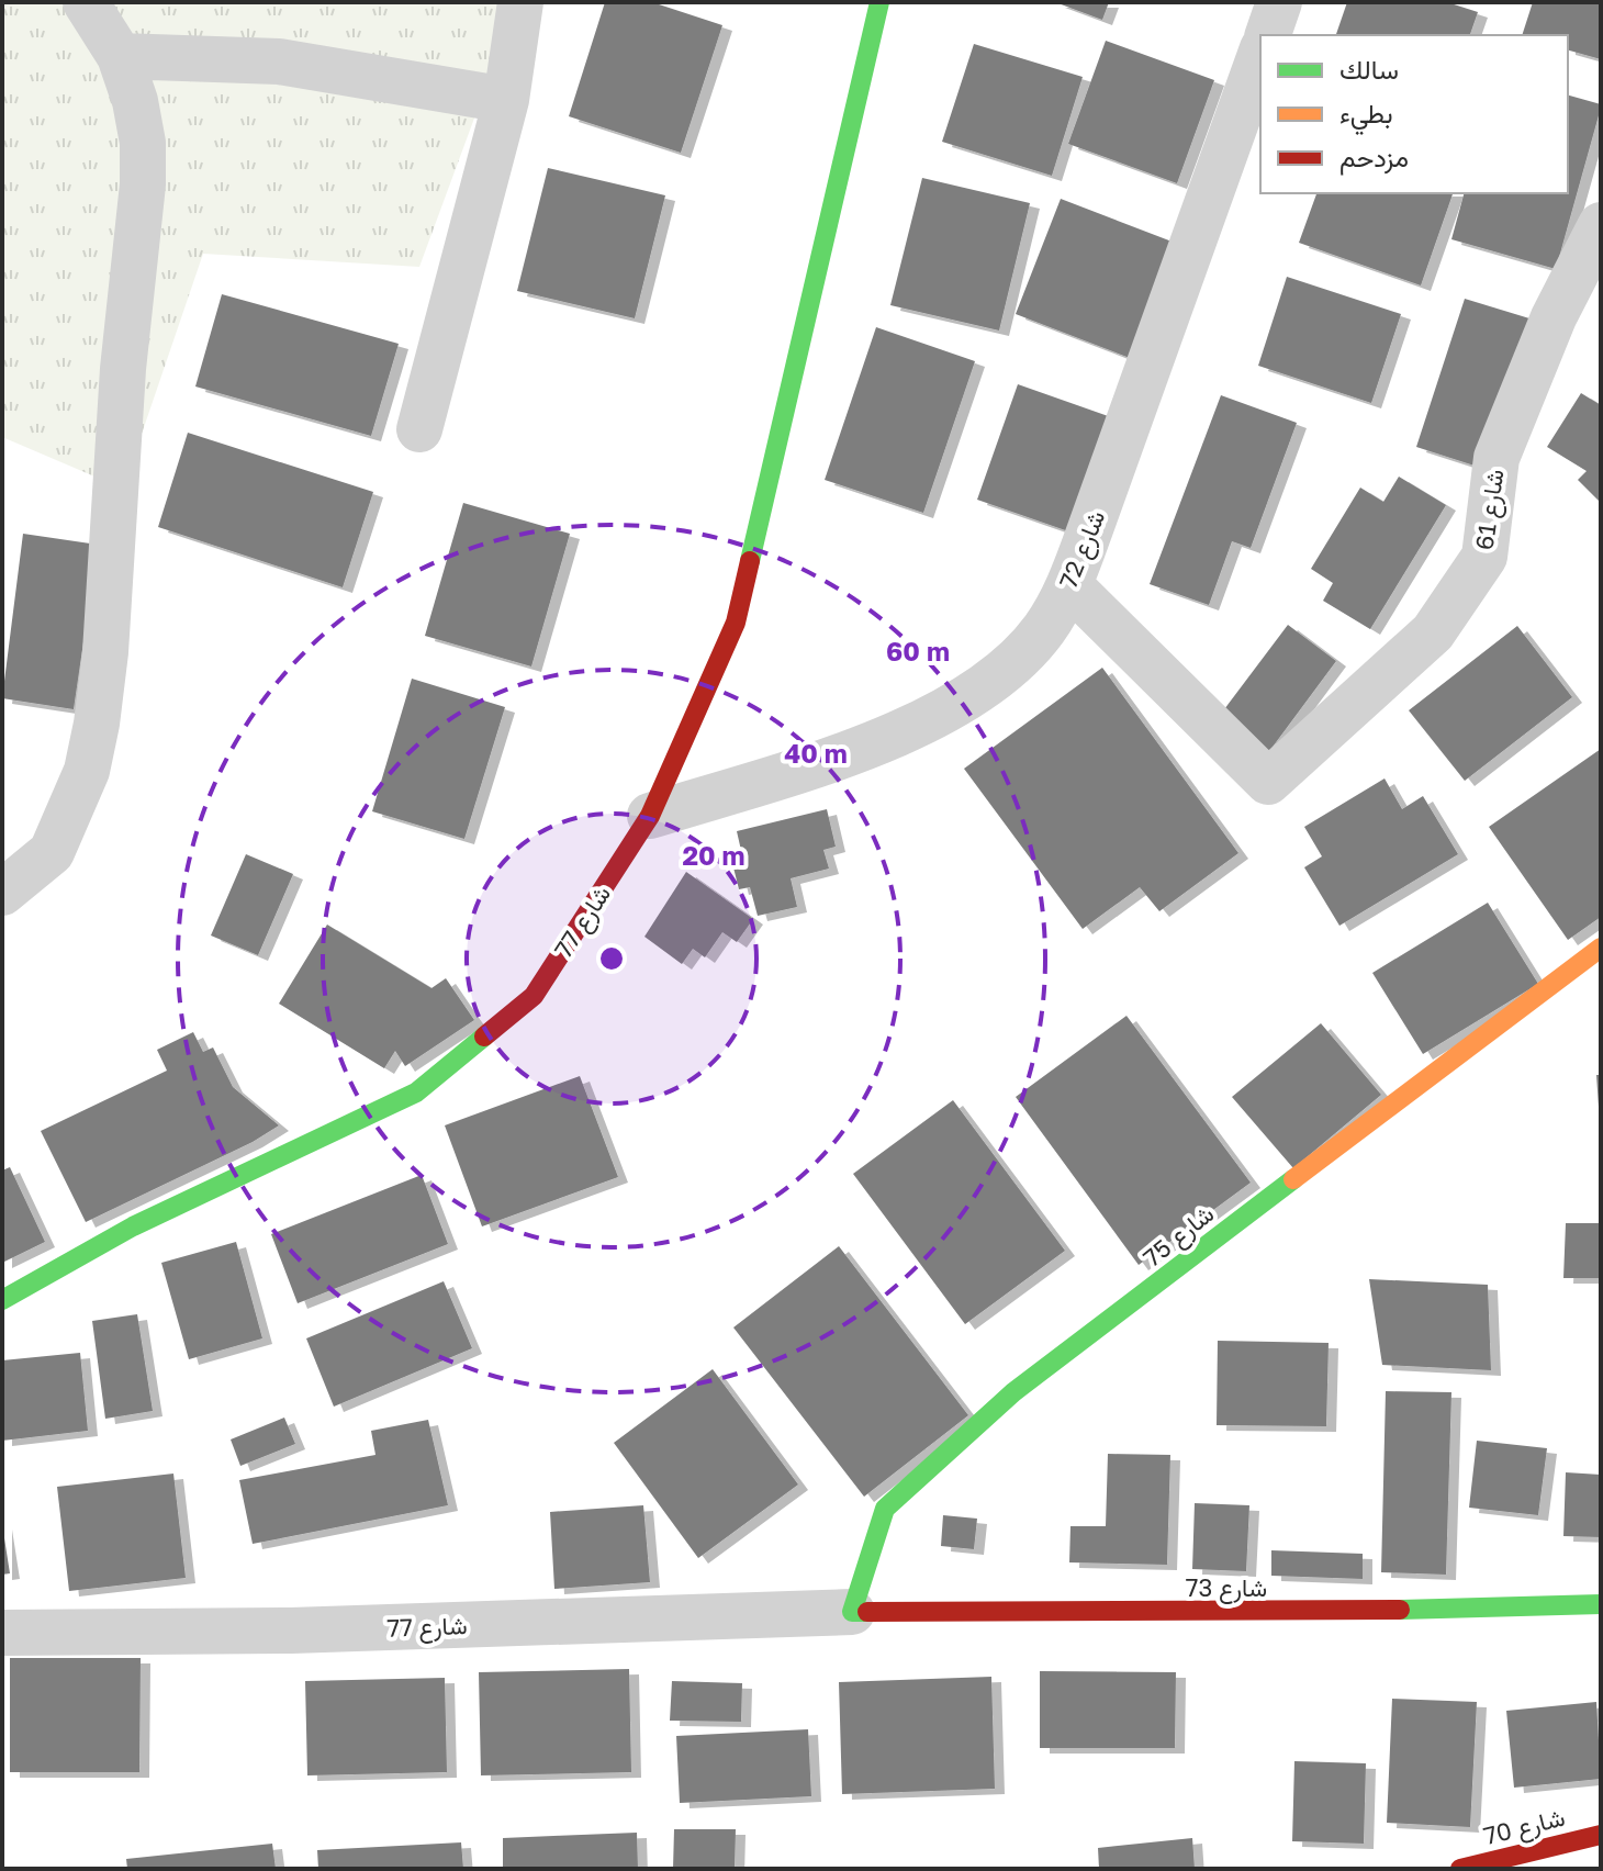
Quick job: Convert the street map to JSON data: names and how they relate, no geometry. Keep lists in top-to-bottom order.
{
  "streets": {
    "street": [
      "شارع 61",
      "شارع 72",
      "شارع 77",
      "شارع 75",
      "شارع 73",
      "شارع 70"
    ]
  },
  "crossings": [
    ["شارع 61", "شارع 72"],
    ["شارع 72", "شارع 77"],
    ["شارع 77", "شارع 75"],
    ["شارع 77", "شارع 73"],
    ["شارع 75", "شارع 73"]
  ],
  "legend": ["سالك", "بطيء", "مزدحم"],
  "rings": ["60 m", "40 m", "20 m"]
}
